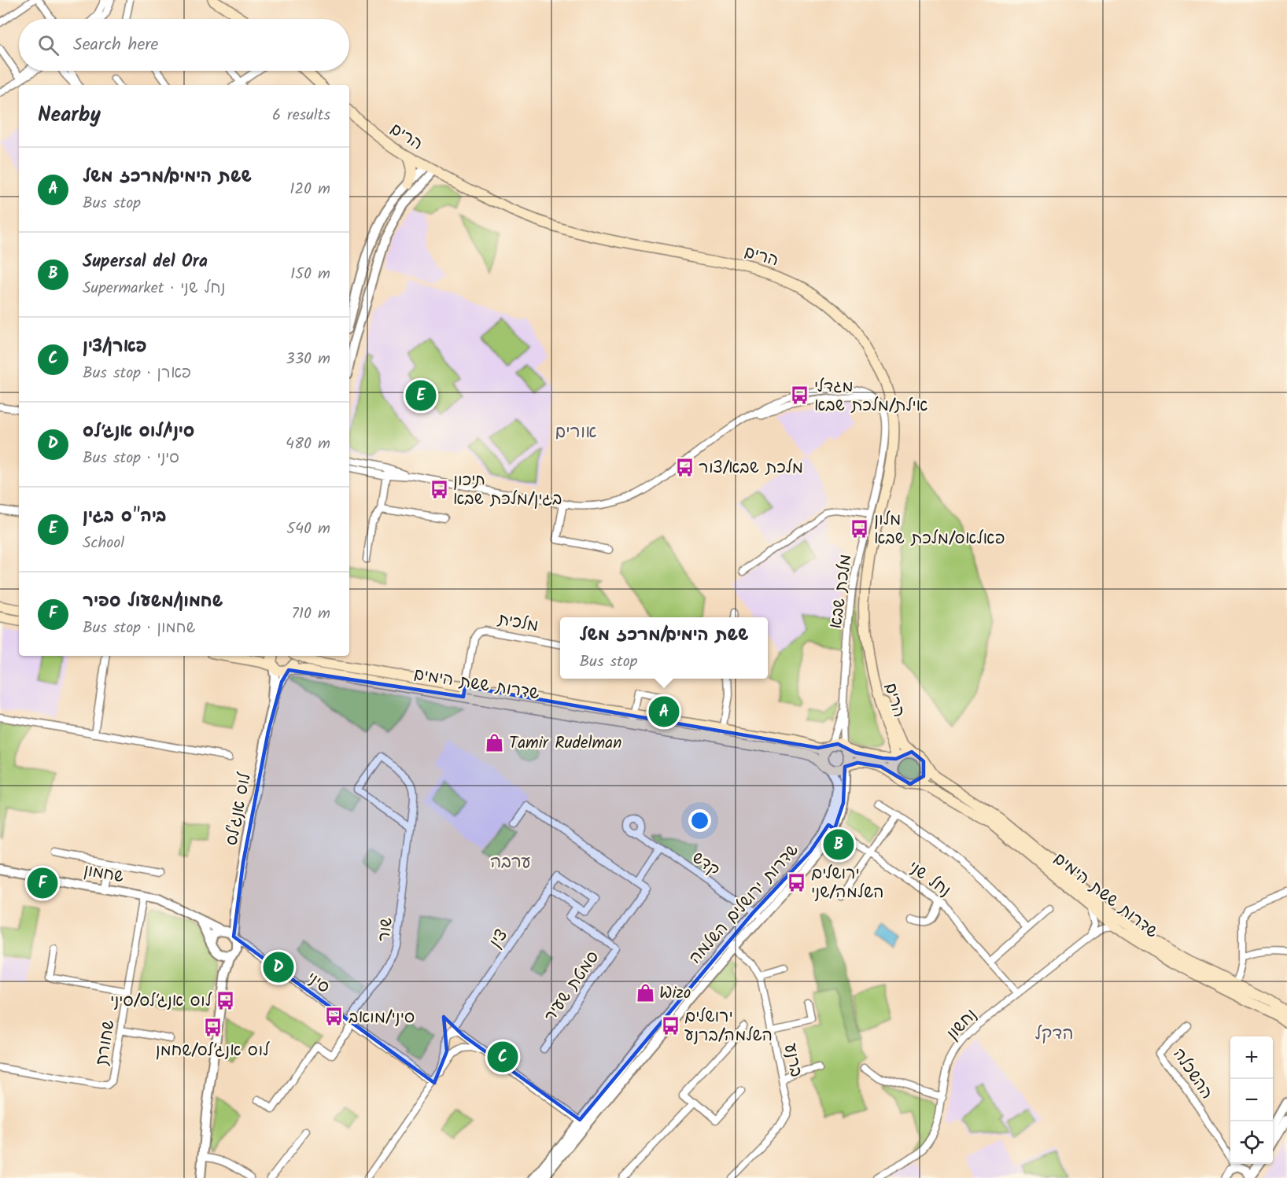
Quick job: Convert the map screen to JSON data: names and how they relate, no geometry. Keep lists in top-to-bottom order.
{
  "streets": {
    "main road": ["הרים", "שדרות ששת הימים"],
    "street": [
      "מלכת שבא",
      "מלכית",
      "לוס אנג'לס",
      "קדש",
      "שחמון",
      "נחל שני",
      "שדרות ירושלים השלמה",
      "שור",
      "צין",
      "סיני",
      "סמטת שעיר",
      "נחשון",
      "שחורת",
      "ברנע",
      "ההשכלה"
    ]
  },
  "crossings": [
    ["הרים", "שדרות ששת הימים"],
    ["מלכת שבא", "שדרות ששת הימים"],
    ["מלכת שבא", "שדרות ירושלים השלמה"],
    ["מלכית", "שדרות ששת הימים"],
    ["שדרות ששת הימים", "לוס אנג'לס"],
    ["שדרות ששת הימים", "שדרות ירושלים השלמה"],
    ["שדרות ששת הימים", "נחשון"],
    ["לוס אנג'לס", "שחמון"],
    ["לוס אנג'לס", "סיני"],
    ["קדש", "שדרות ירושלים השלמה"],
    ["שחמון", "סיני"],
    ["שחמון", "שחורת"],
    ["נחל שני", "שדרות ירושלים השלמה"],
    ["נחל שני", "נחשון"],
    ["שדרות ירושלים השלמה", "ברנע"],
    ["שור", "סיני"],
    ["צין", "סמטת שעיר"]
  ],
  "districts": ["אורים", "ערבה", "הדקל"],
  "places": {
    "bus stop": [
      "מגדלי אילת/מלכת שבא",
      "מלכת שבא/צור",
      "תיכון בגין/מלכת שבא",
      "מלון פאלאס/מלכת שבא",
      "ירושלים השלמה/שני",
      "לוס אנג׳לס/סיני",
      "סיני/מואב",
      "ירושלים השלמה/ברנע",
      "לוס אנג׳לס/שחמן"
    ],
    "shop": ["Tamir Rudelman", "Wizo"]
  },
  "page": {
    "search": "Search here",
    "heading": ["Nearby", "6 results"],
    "list": [
      {
        "mark": "A",
        "name": "ששת הימים/מרכז משל",
        "note": "Bus stop",
        "value": "120 m"
      },
      {
        "mark": "B",
        "name": "Supersal del Ora",
        "note": "Supermarket · נחל שני",
        "value": "150 m"
      },
      {
        "mark": "C",
        "name": "פארן/צין",
        "note": "Bus stop · פארן",
        "value": "330 m"
      },
      {
        "mark": "D",
        "name": "סיני/לוס אנג׳לס",
        "note": "Bus stop · סיני",
        "value": "480 m"
      },
      {
        "mark": "E",
        "name": "ביה\"ס בגין",
        "note": "School",
        "value": "540 m"
      },
      {
        "mark": "F",
        "name": "שחמון/משעול ספיר",
        "note": "Bus stop · שחמון",
        "value": "710 m"
      }
    ],
    "pins": [
      "E",
      "A",
      "B",
      "F",
      "D",
      "C"
    ],
    "popup": ["ששת הימים/מרכז משל", "Bus stop"],
    "map_buttons": ["+", "−"]
  }
}
